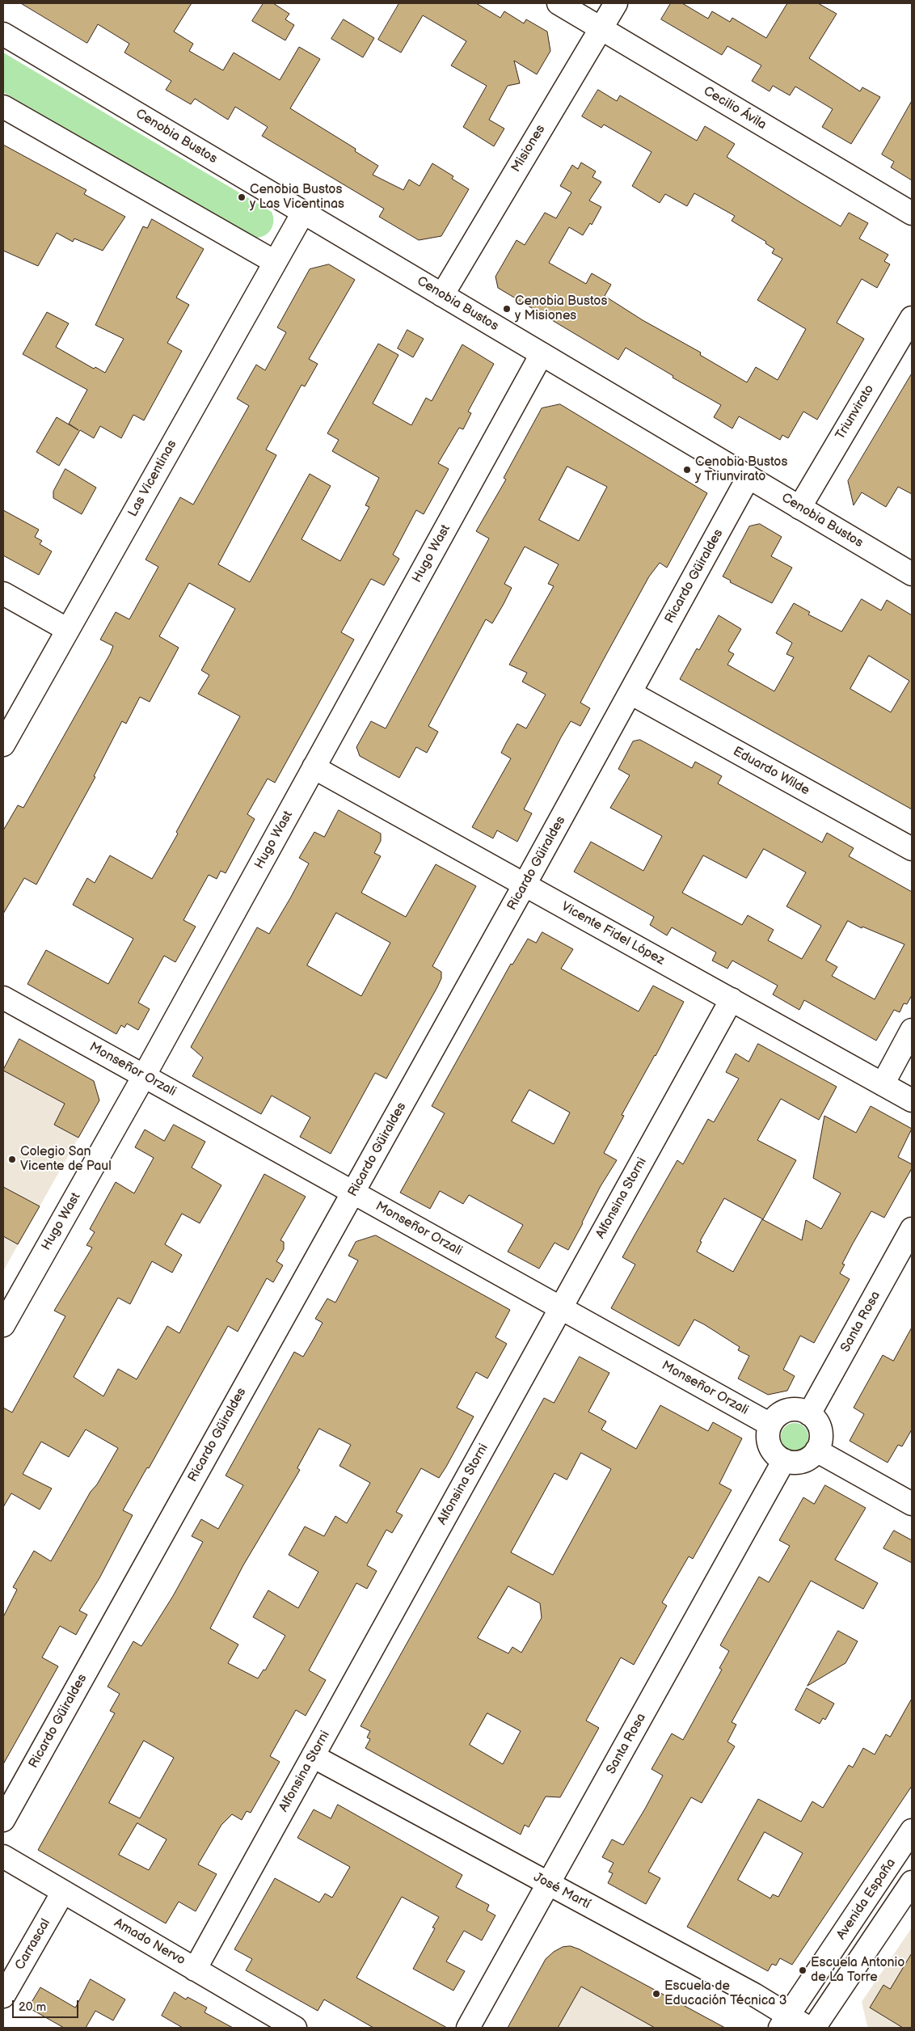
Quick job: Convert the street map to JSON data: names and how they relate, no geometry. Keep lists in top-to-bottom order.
{
  "streets": {
    "street": [
      "Cecilio Ávila",
      "Cenobia Bustos",
      "Misiones",
      "Triunvirato",
      "Las Vicentinas",
      "Hugo Wast",
      "Ricardo Güiraldes",
      "Eduardo Wilde",
      "Vicente Fidel López",
      "Monseñor Orzali",
      "Alfonsina Storni",
      "Santa Rosa",
      "José Martí",
      "Avenida España",
      "Amado Nervo",
      "Carrascal"
    ]
  },
  "crossings": [
    ["Cecilio Ávila", "Misiones"],
    ["Cenobia Bustos", "Misiones"],
    ["Cenobia Bustos", "Triunvirato"],
    ["Cenobia Bustos", "Las Vicentinas"],
    ["Cenobia Bustos", "Hugo Wast"],
    ["Cenobia Bustos", "Ricardo Güiraldes"],
    ["Hugo Wast", "Vicente Fidel López"],
    ["Hugo Wast", "Monseñor Orzali"],
    ["Ricardo Güiraldes", "Eduardo Wilde"],
    ["Ricardo Güiraldes", "Vicente Fidel López"],
    ["Ricardo Güiraldes", "Monseñor Orzali"],
    ["Vicente Fidel López", "Alfonsina Storni"],
    ["Monseñor Orzali", "Alfonsina Storni"],
    ["Monseñor Orzali", "Santa Rosa"],
    ["Alfonsina Storni", "José Martí"],
    ["Alfonsina Storni", "Amado Nervo"],
    ["Santa Rosa", "José Martí"],
    ["José Martí", "Avenida España"],
    ["Amado Nervo", "Carrascal"]
  ],
  "places": [
    "Cenobia Bustos y Las Vicentinas",
    "Cenobia Bustos y Misiones",
    "Cenobia Bustos y Triunvirato",
    "Colegio San Vicente de Paul",
    "Escuela Antonio de La Torre",
    "Escuela de Educación Técnica 3"
  ],
  "scale_bar": "20 m"
}
